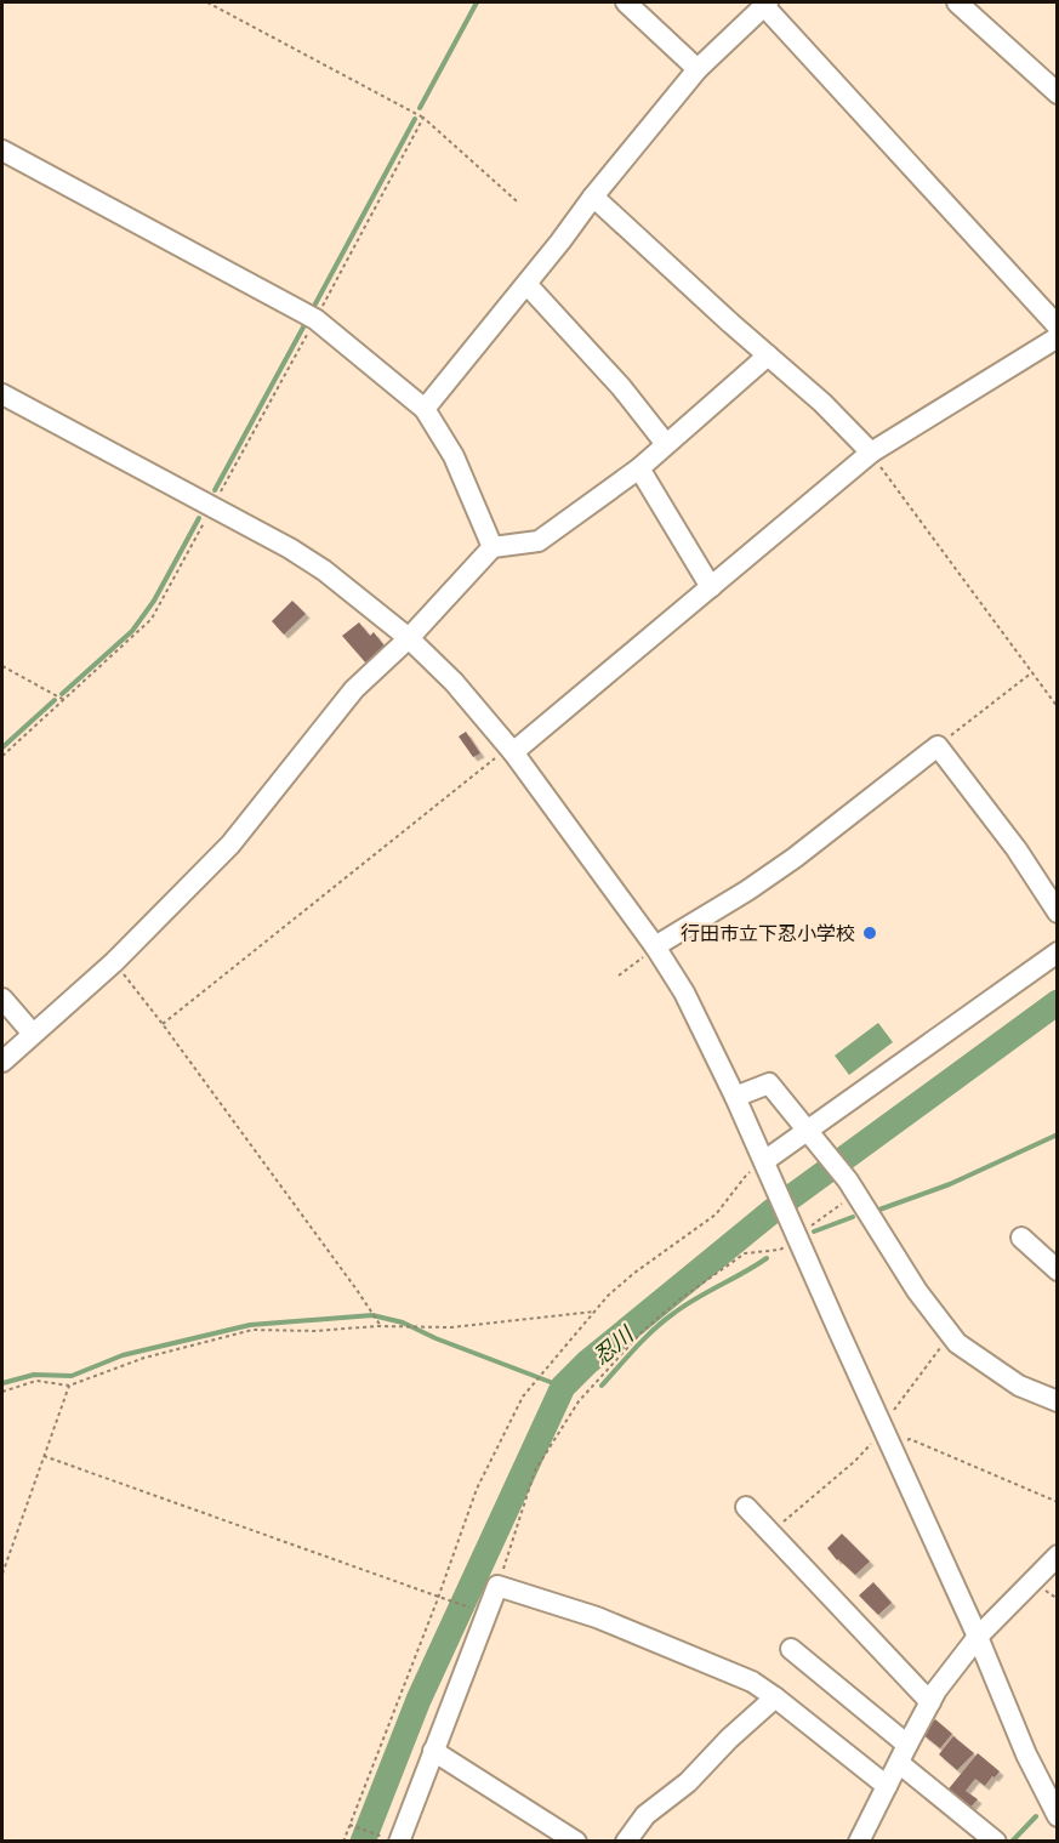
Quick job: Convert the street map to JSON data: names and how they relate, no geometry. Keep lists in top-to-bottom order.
{
  "water": ["忍川"],
  "places": ["行田市立下忍小学校"]
}
